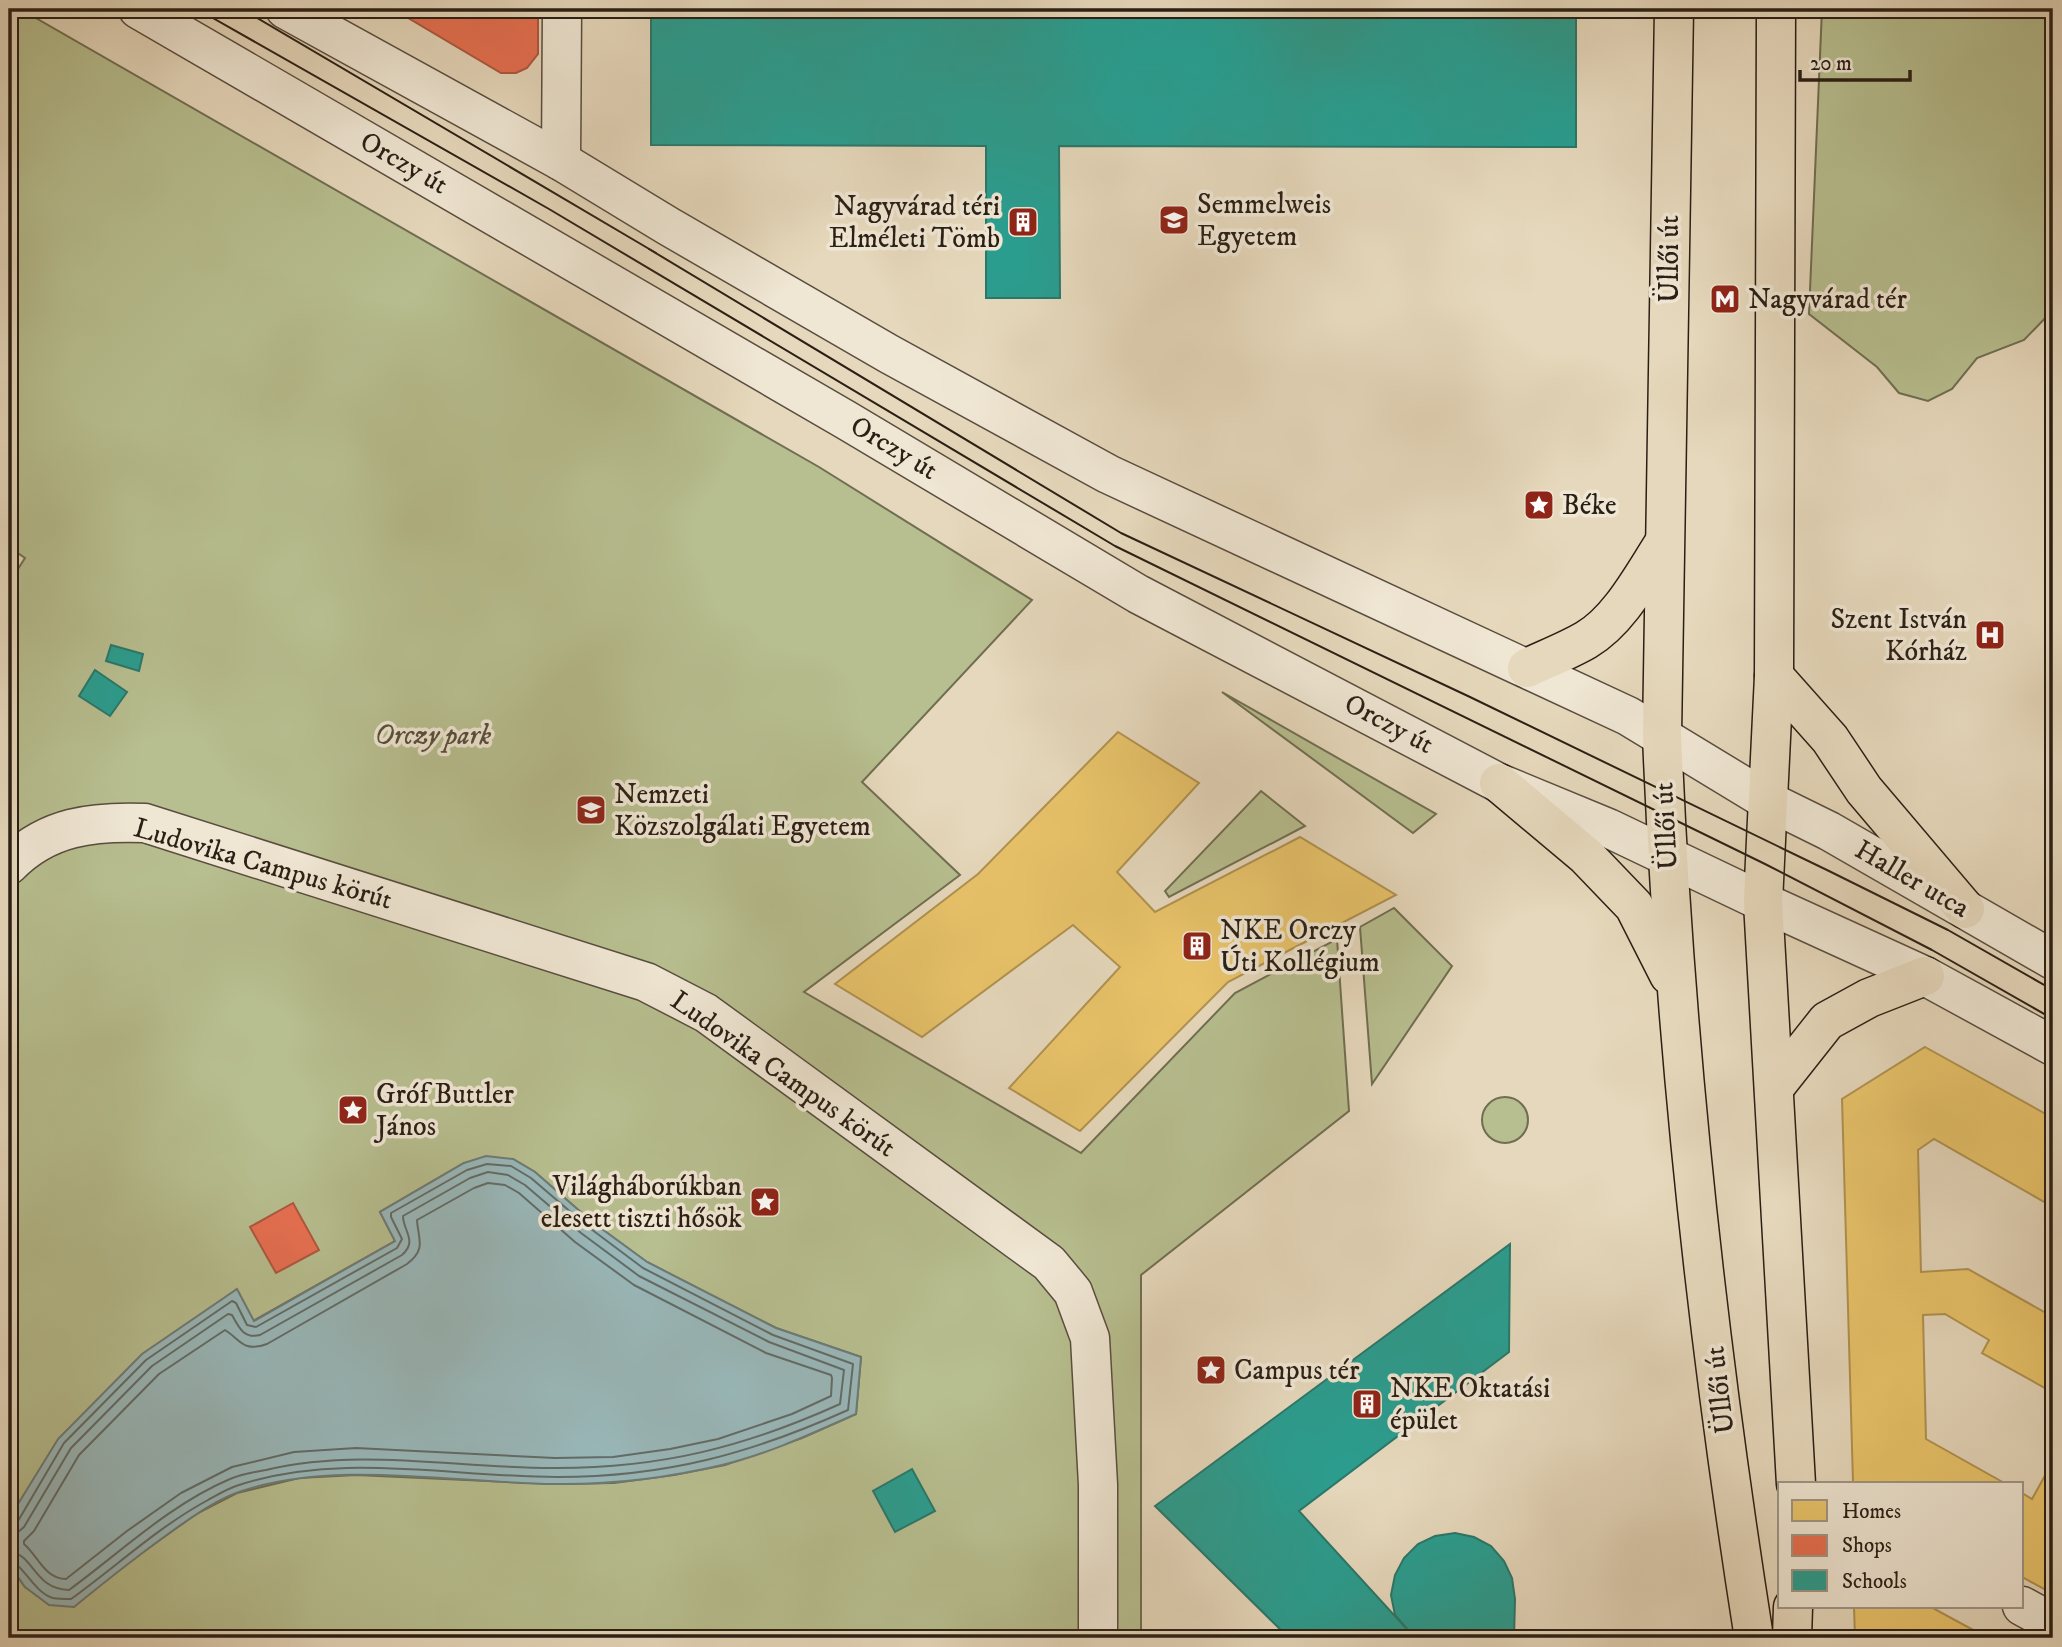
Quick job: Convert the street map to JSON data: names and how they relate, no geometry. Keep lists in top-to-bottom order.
{
  "streets": {
    "main road": ["Üllői út"],
    "street": ["Orczy út", "Ludovika Campus körút", "Haller utca"]
  },
  "crossings": [
    ["Orczy út", "Üllői út"],
    ["Üllői út", "Haller utca"]
  ],
  "parks": ["Orczy park"],
  "places": {
    "school or university": ["Semmelweis Egyetem", "Nemzeti Közszolgálati Egyetem"],
    "building": ["Nagyvárad téri Elméleti Tömb", "NKE Orczy Úti Kollégium", "NKE Oktatási épület"],
    "metro station": ["Nagyvárad tér"],
    "place": [
      "Béke",
      "Gróf Buttler János",
      "Világháborúkban elesett tiszti hősök",
      "Campus tér"
    ],
    "hospital": ["Szent István Kórház"]
  },
  "legend": ["Homes", "Shops", "Schools"],
  "scale_bar": "20 m"
}
